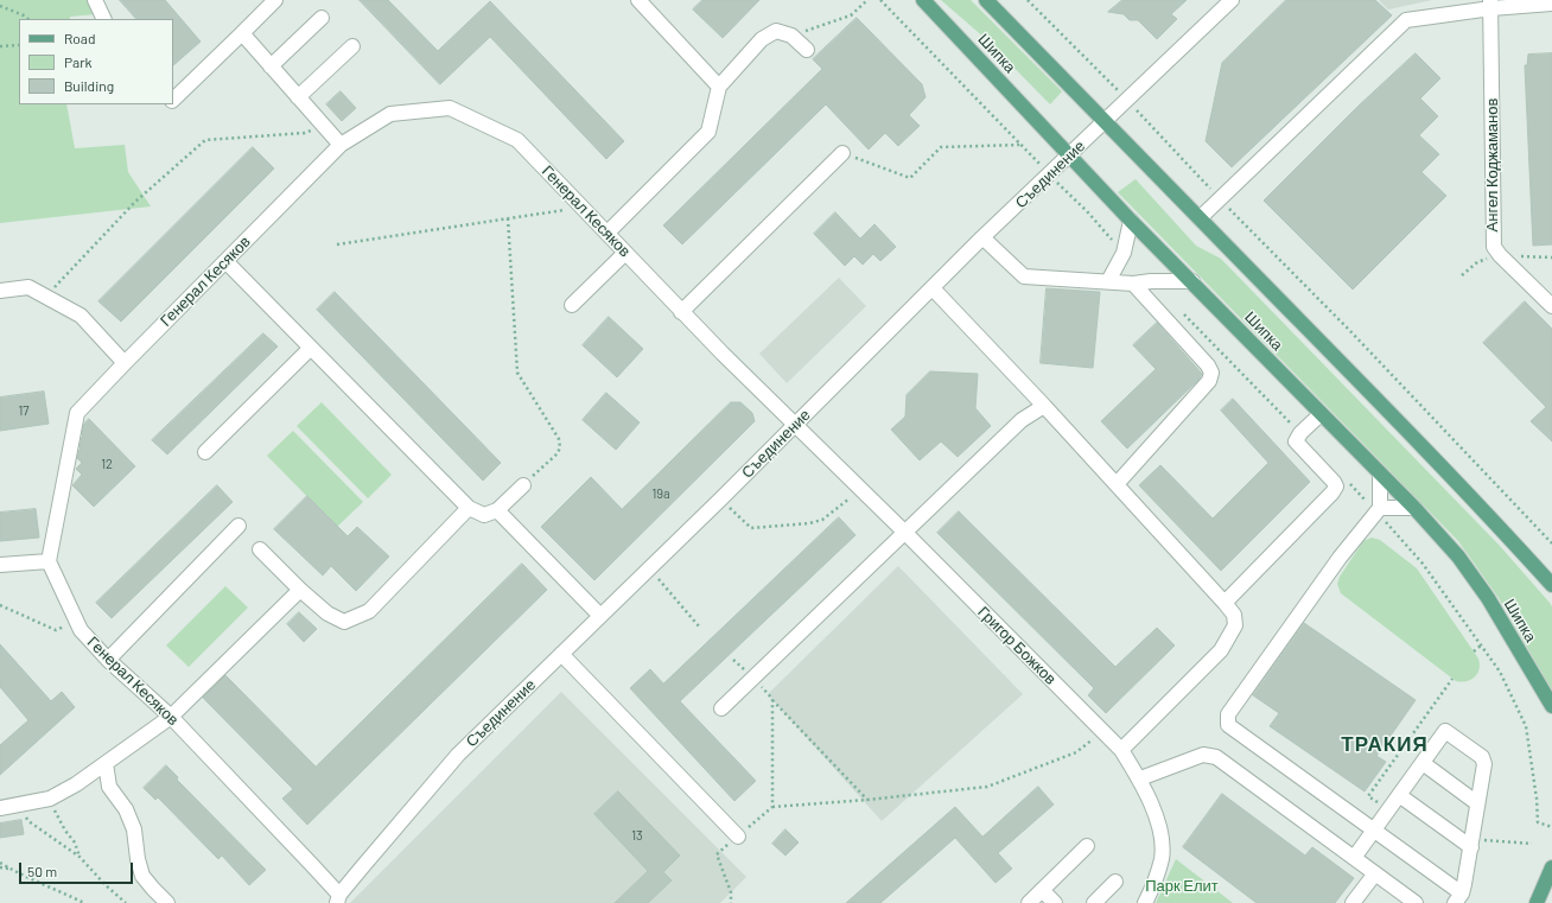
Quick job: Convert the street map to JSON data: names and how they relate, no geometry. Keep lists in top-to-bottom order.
{
  "streets": {
    "main road": ["Шипка"],
    "street": [
      "Ангел Коджаманов",
      "Съединение",
      "Генерал Кесяков",
      "Григор Божков"
    ]
  },
  "crossings": [
    ["Шипка", "Съединение"],
    ["Съединение", "Генерал Кесяков"],
    ["Съединение", "Григор Божков"],
    ["Генерал Кесяков", "Григор Божков"]
  ],
  "districts": ["ТРАКИЯ"],
  "parks": ["Парк Елит"],
  "house_numbers": [
    "17",
    "12",
    "19a",
    "13"
  ],
  "legend": ["Road", "Park", "Building"],
  "scale_bar": "50 m"
}
